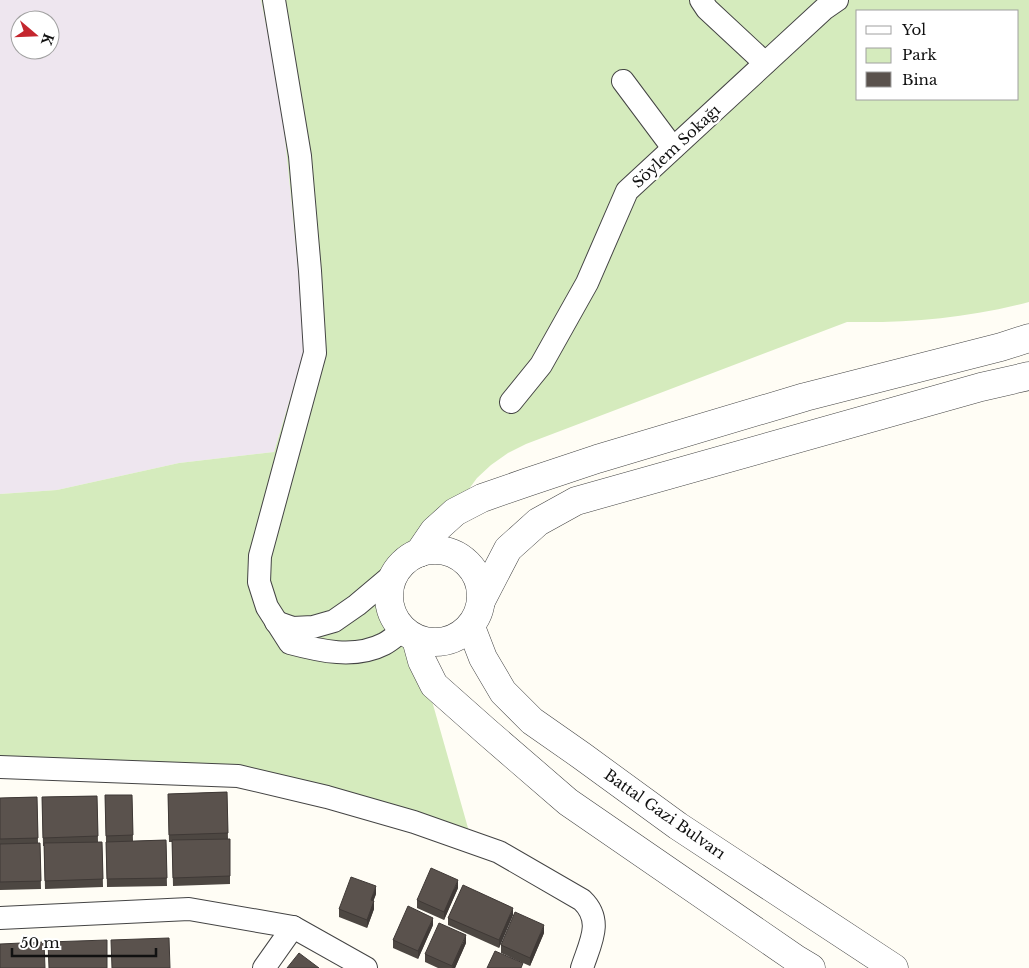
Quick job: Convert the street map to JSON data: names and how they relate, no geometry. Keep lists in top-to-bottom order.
{
  "streets": {
    "street": ["Söylem Sokağı", "Battal Gazi Bulvarı"]
  },
  "legend": ["Yol", "Park", "Bina"],
  "scale_bar": "50 m",
  "north": "right"
}
